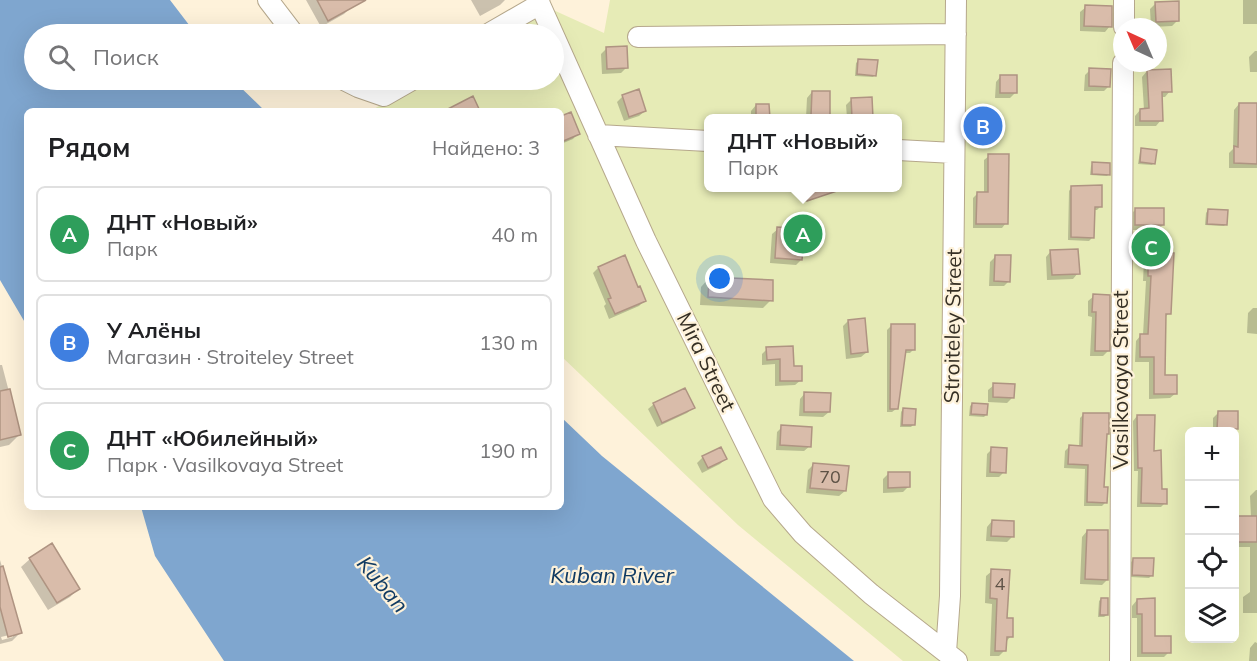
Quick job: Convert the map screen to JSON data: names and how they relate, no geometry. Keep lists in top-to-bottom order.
{
  "streets": {
    "street": ["Stroiteley Street", "Mira Street", "Vasilkovaya Street"]
  },
  "crossings": [
    ["Stroiteley Street", "Mira Street"]
  ],
  "water": ["Kuban River", "Kuban"],
  "house_numbers": ["70", "4"],
  "north": "top left",
  "page": {
    "search": "Поиск",
    "pins": ["B", "A", "C"],
    "heading": ["Рядом", "Найдено: 3"],
    "popup": ["ДНТ «Новый»", "Парк"],
    "list": [
      {
        "mark": "A",
        "name": "ДНТ «Новый»",
        "note": "Парк",
        "value": "40 m"
      },
      {
        "mark": "B",
        "name": "У Алёны",
        "note": "Магазин · Stroiteley Street",
        "value": "130 m"
      },
      {
        "mark": "C",
        "name": "ДНТ «Юбилейный»",
        "note": "Парк · Vasilkovaya Street",
        "value": "190 m"
      }
    ],
    "map_buttons": ["+", "−"]
  }
}
